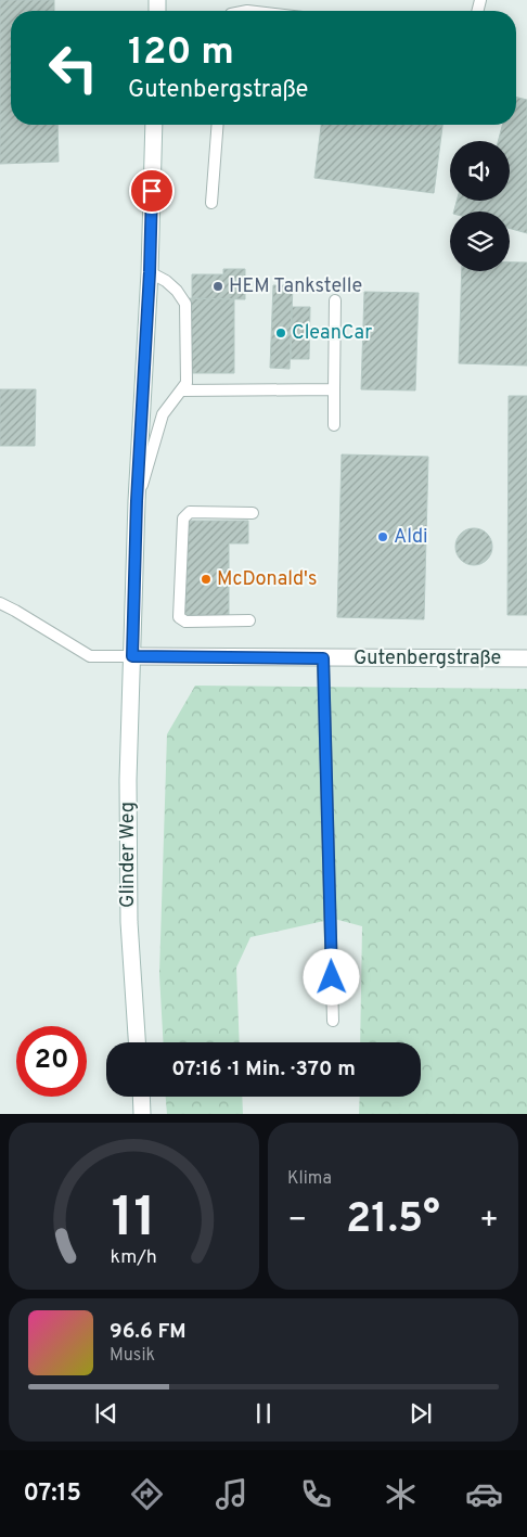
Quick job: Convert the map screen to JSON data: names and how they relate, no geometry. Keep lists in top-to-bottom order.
{
  "streets": {
    "main road": ["Gutenbergstraße", "Glinder Weg"]
  },
  "crossings": [
    ["Gutenbergstraße", "Glinder Weg"]
  ],
  "places": [
    "HEM Tankstelle",
    "CleanCar",
    "Aldi",
    "McDonald's"
  ],
  "page": {
    "turn": ["120 m", "Gutenbergstraße"],
    "limit": "20",
    "trip": "07:16 · 1 Min. · 370 m",
    "tile": "Klima",
    "heat": ["−", "21.5°", "+"],
    "song": ["96.6 FM", "Musik"],
    "tabs": "07:15",
    "gauge": ["11", "km/h"]
  }
}
